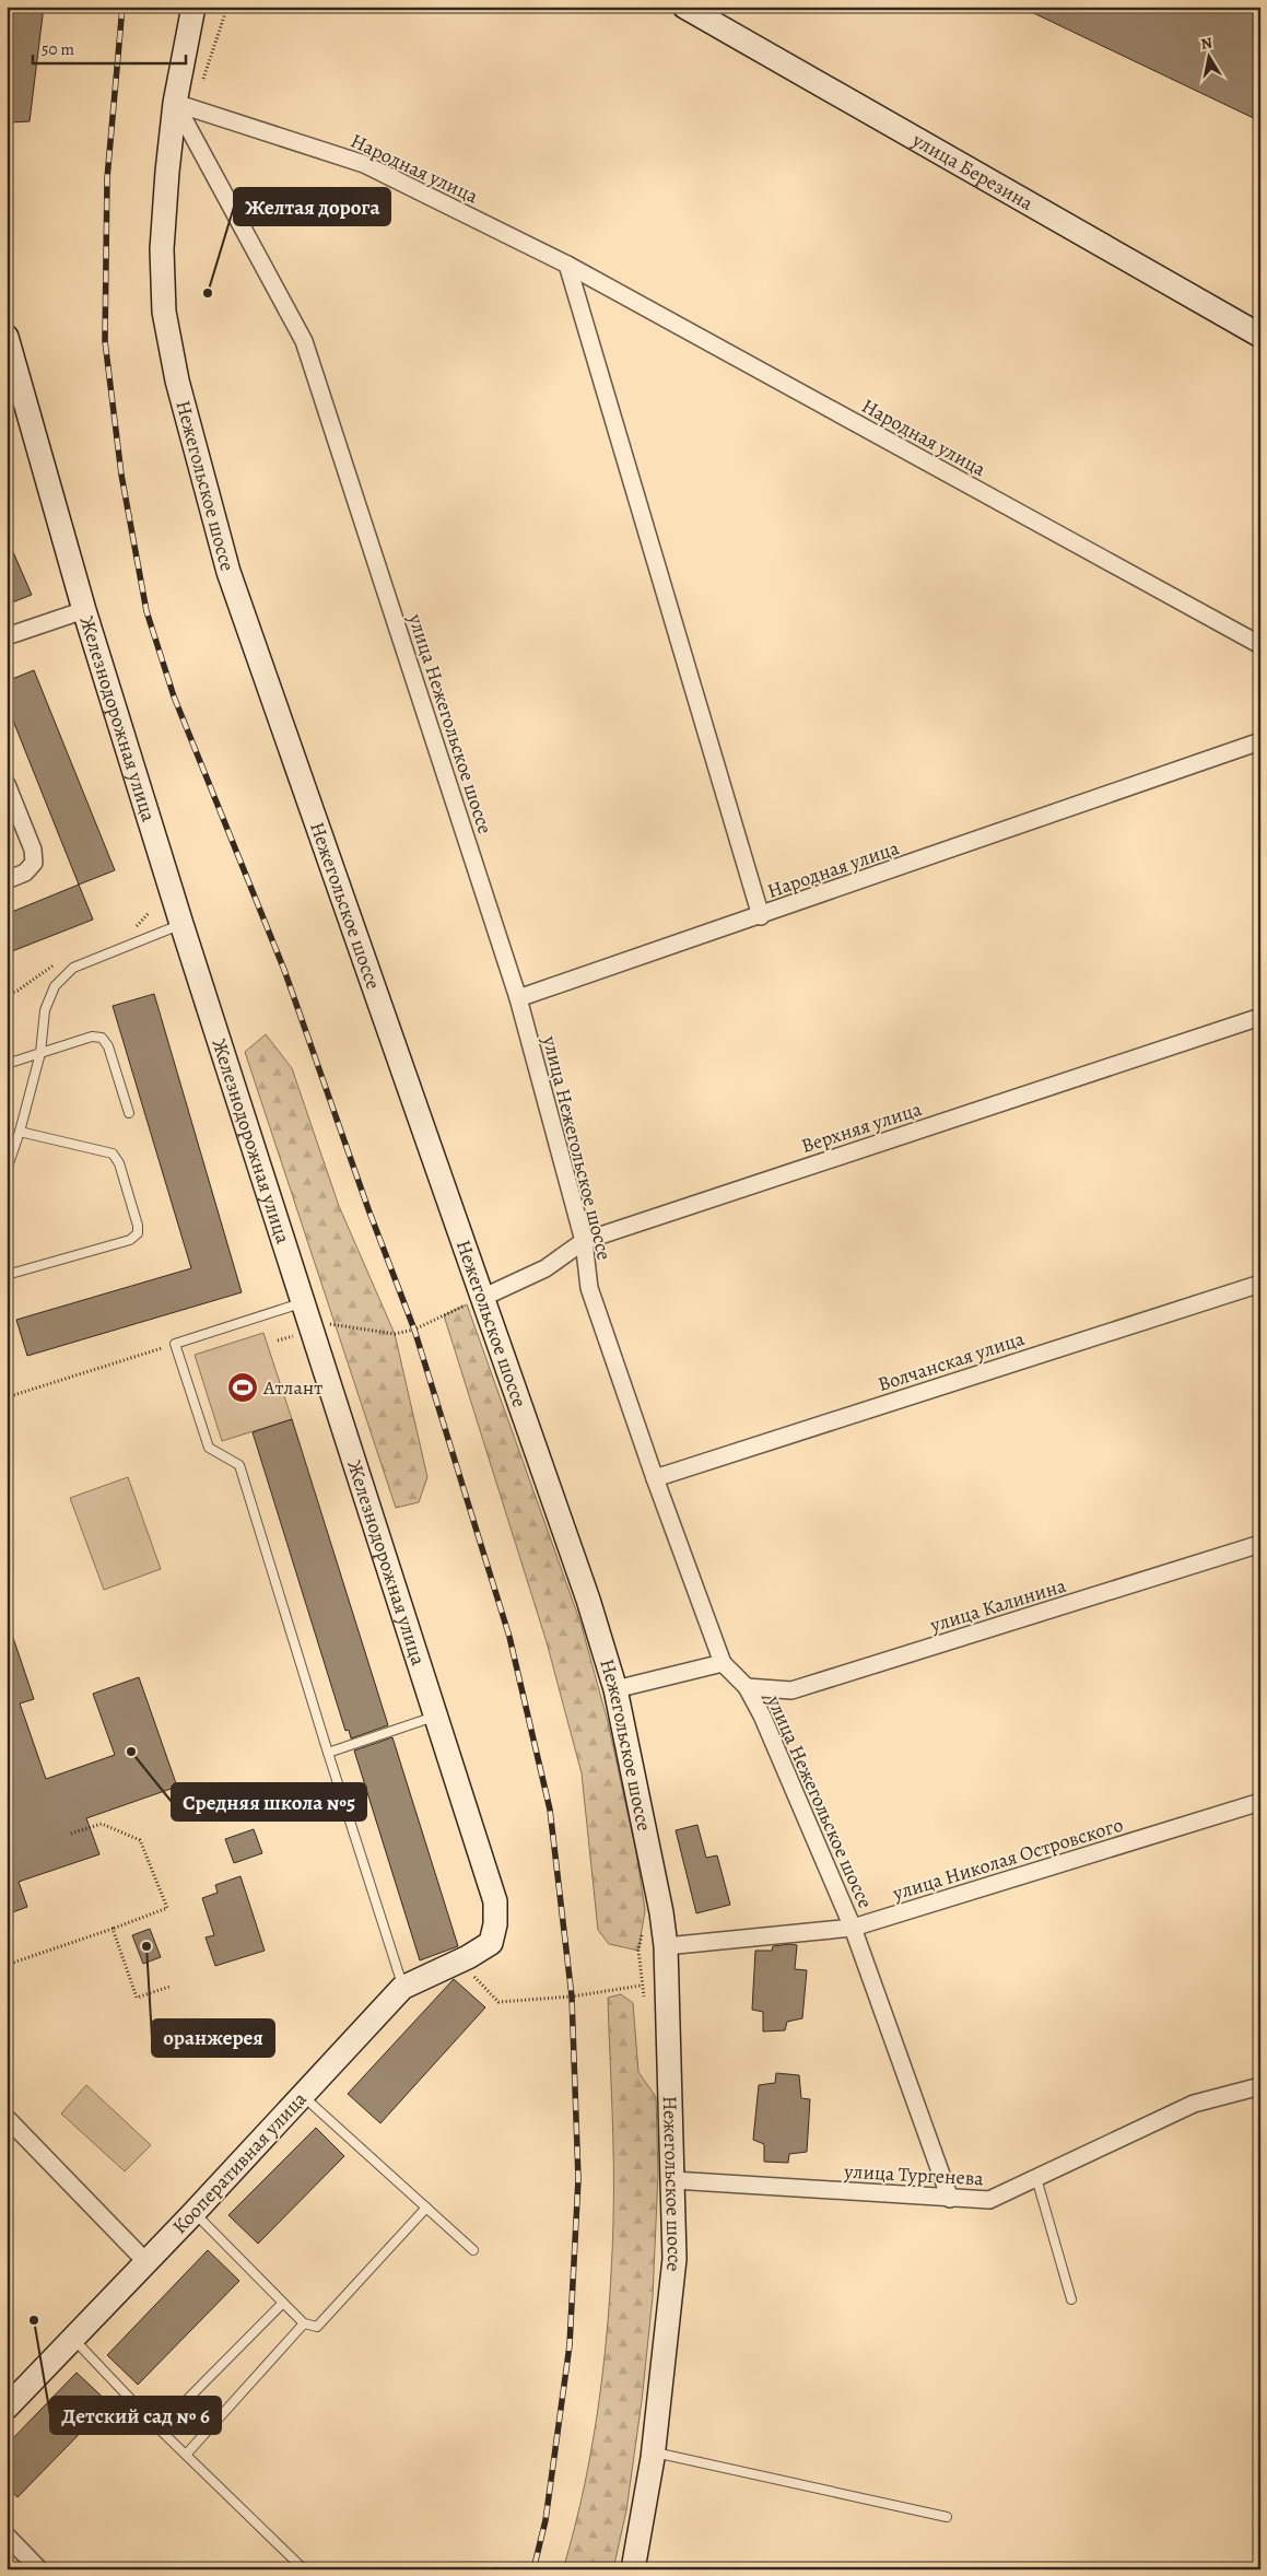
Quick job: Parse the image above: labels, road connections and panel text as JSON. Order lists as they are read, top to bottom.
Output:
{
  "streets": {
    "street": [
      "Народная улица",
      "улица Березина",
      "Нежегольское шоссе",
      "Железнодорожная улица",
      "улица Нежегольское шоссе",
      "Верхняя улица",
      "Волчанская улица",
      "улица Калинина",
      "улица Николая Островского",
      "Кооперативная улица",
      "улица Тургенева"
    ]
  },
  "crossings": [
    ["Народная улица", "Нежегольское шоссе"],
    ["Народная улица", "улица Нежегольское шоссе"],
    ["Нежегольское шоссе", "улица Нежегольское шоссе"],
    ["Нежегольское шоссе", "Верхняя улица"],
    ["Нежегольское шоссе", "улица Николая Островского"],
    ["Нежегольское шоссе", "улица Тургенева"],
    ["Железнодорожная улица", "Кооперативная улица"],
    ["улица Нежегольское шоссе", "Верхняя улица"],
    ["улица Нежегольское шоссе", "Волчанская улица"],
    ["улица Нежегольское шоссе", "улица Калинина"],
    ["улица Нежегольское шоссе", "улица Николая Островского"],
    ["улица Нежегольское шоссе", "улица Тургенева"]
  ],
  "places": {
    "other": [
      "Желтая дорога",
      "Средняя школа №5",
      "оранжерея",
      "Детский сад № 6"
    ],
    "sports": ["Атлант"]
  },
  "scale_bar": "50 m",
  "north": "top"
}
